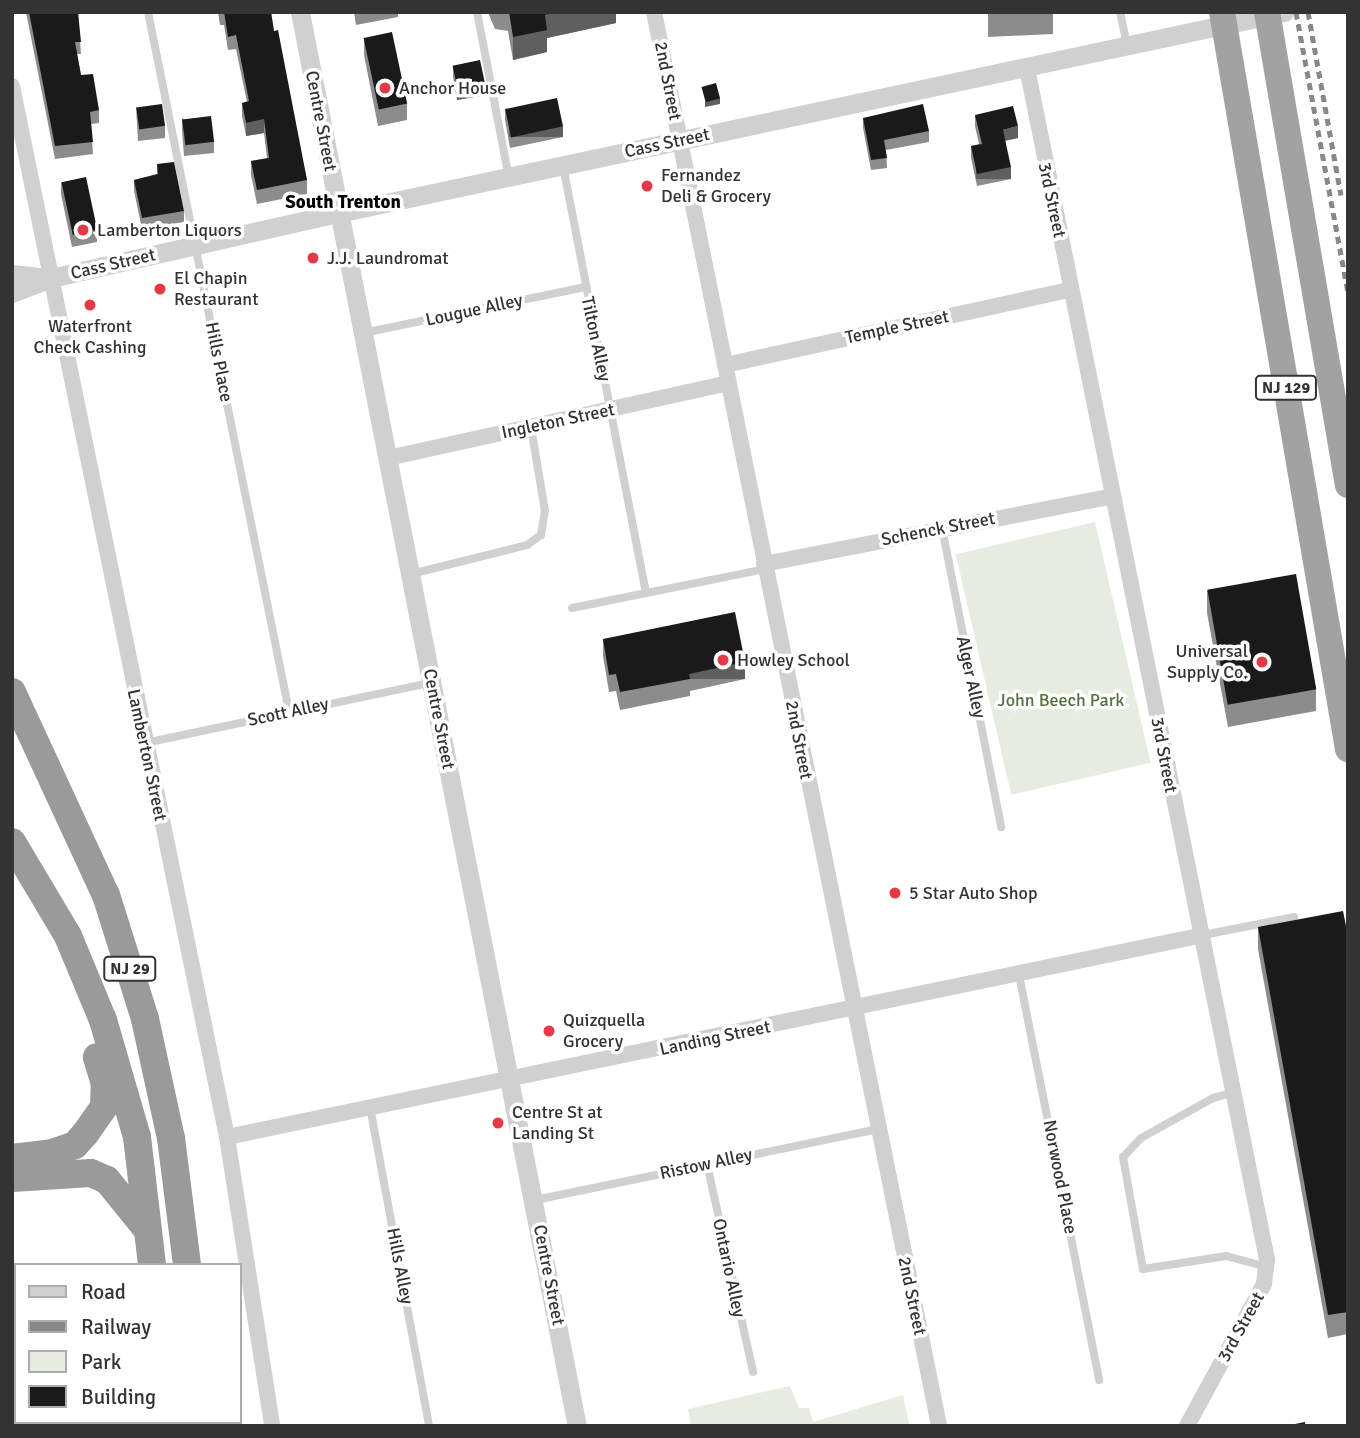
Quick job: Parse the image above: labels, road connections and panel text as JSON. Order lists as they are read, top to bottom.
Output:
{
  "streets": {
    "highway": ["NJ 129", "NJ 29"],
    "street": [
      "2nd Street",
      "Centre Street",
      "Cass Street",
      "3rd Street",
      "Temple Street",
      "Ingleton Street",
      "Schenck Street",
      "Lamberton Street",
      "Landing Street"
    ],
    "lane": [
      "Lougue Alley",
      "Tilton Alley",
      "Hills Place",
      "Alger Alley",
      "Scott Alley",
      "Ristow Alley",
      "Norwood Place",
      "Hills Alley",
      "Ontario Alley"
    ]
  },
  "crossings": [
    ["2nd Street", "Cass Street"],
    ["2nd Street", "Temple Street"],
    ["2nd Street", "Ingleton Street"],
    ["2nd Street", "Schenck Street"],
    ["2nd Street", "Landing Street"],
    ["2nd Street", "Ristow Alley"],
    ["Centre Street", "Cass Street"],
    ["Centre Street", "Lougue Alley"],
    ["Centre Street", "Ingleton Street"],
    ["Centre Street", "Scott Alley"],
    ["Centre Street", "Landing Street"],
    ["Centre Street", "Ristow Alley"],
    ["Cass Street", "3rd Street"],
    ["Cass Street", "Tilton Alley"],
    ["Cass Street", "Hills Place"],
    ["Cass Street", "NJ 129"],
    ["Cass Street", "Lamberton Street"],
    ["3rd Street", "Temple Street"],
    ["3rd Street", "Schenck Street"],
    ["3rd Street", "Landing Street"],
    ["Lougue Alley", "Tilton Alley"],
    ["Tilton Alley", "Ingleton Street"],
    ["Tilton Alley", "Schenck Street"],
    ["Hills Place", "Scott Alley"],
    ["Schenck Street", "Alger Alley"],
    ["Scott Alley", "Lamberton Street"],
    ["Lamberton Street", "Landing Street"],
    ["Landing Street", "Norwood Place"],
    ["Landing Street", "Hills Alley"],
    ["Ristow Alley", "Ontario Alley"]
  ],
  "districts": ["South Trenton"],
  "parks": ["John Beech Park"],
  "places": [
    "Anchor House",
    "Fernandez Deli & Grocery",
    "Lamberton Liquors",
    "J.J. Laundromat",
    "El Chapin Restaurant",
    "Waterfront Check Cashing",
    "Howley School",
    "Universal Supply Co.",
    "5 Star Auto Shop",
    "Quizquella Grocery",
    "Centre St at Landing St"
  ],
  "legend": [
    "Road",
    "Railway",
    "Park",
    "Building"
  ]
}
